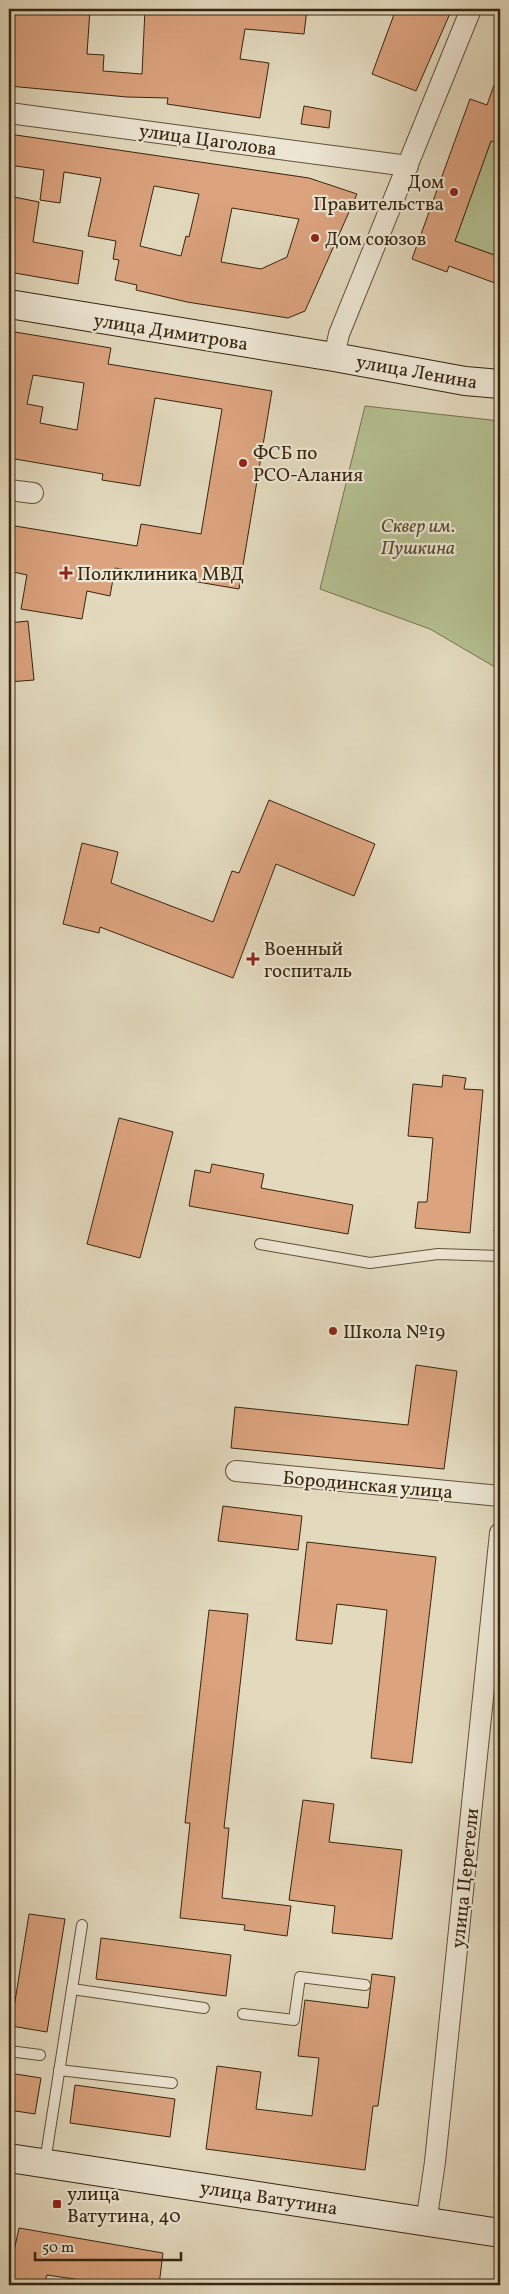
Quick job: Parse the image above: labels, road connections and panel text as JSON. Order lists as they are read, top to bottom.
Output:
{
  "streets": {
    "main road": ["улица Димитрова", "улица Ленина", "улица Ватутина"],
    "street": ["улица Цаголова", "Бородинская улица", "улица Церетели"]
  },
  "crossings": [
    ["улица Димитрова", "улица Ленина"],
    ["улица Церетели", "улица Ватутина"]
  ],
  "parks": ["Сквер им. Пушкина"],
  "places": {
    "other": [
      "Дом Правительства",
      "Дом союзов",
      "ФСБ по РСО-Алания",
      "Школа №19"
    ],
    "health": ["Поликлиника МВД", "Военный госпиталь"],
    "transit": ["улица Ватутина, 40"]
  },
  "scale_bar": "50 m"
}
